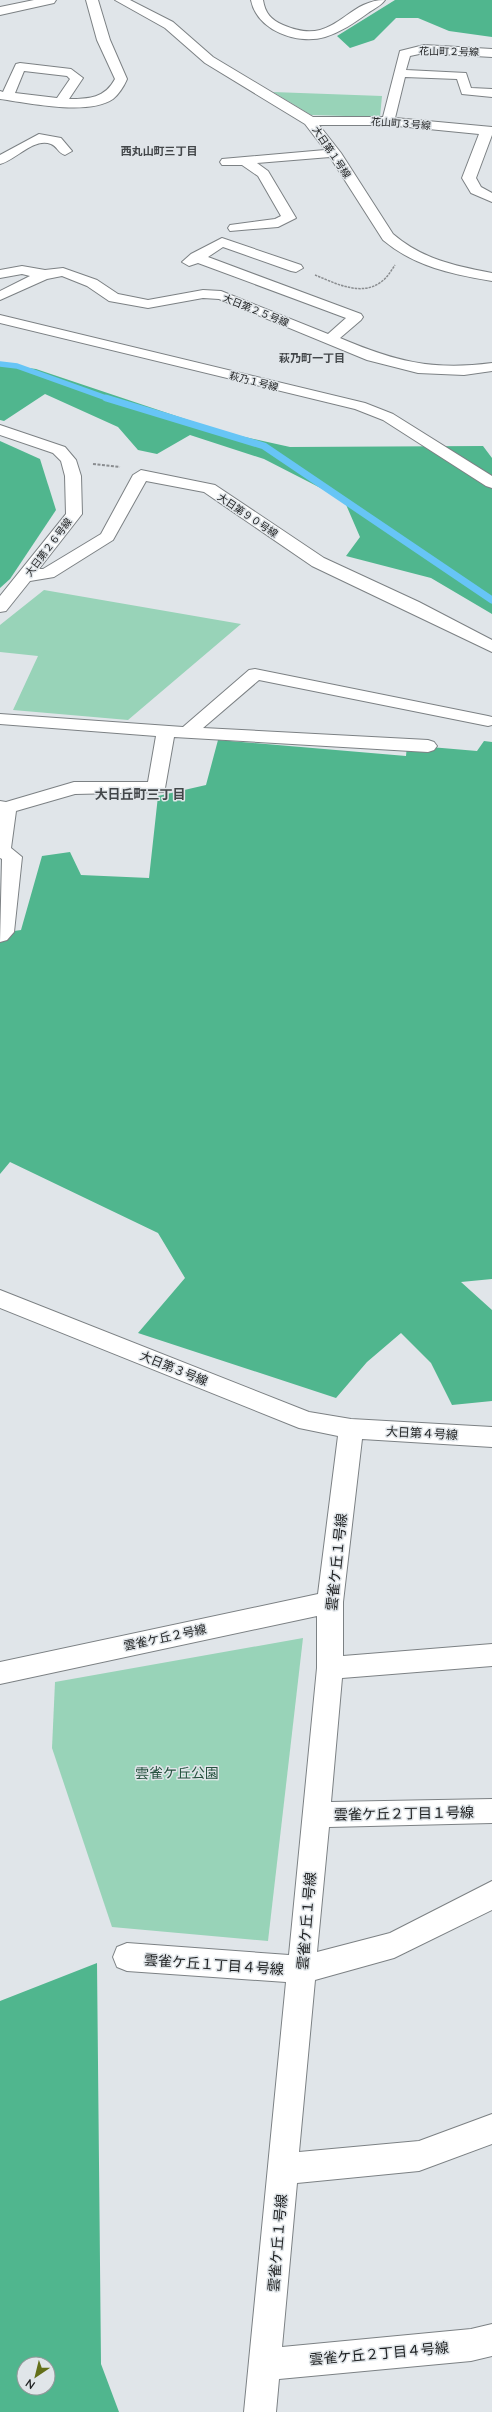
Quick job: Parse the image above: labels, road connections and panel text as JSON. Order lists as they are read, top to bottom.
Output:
{
  "streets": {
    "street": [
      "花山町２号線",
      "花山町３号線",
      "大日第１号線",
      "大日第２５号線",
      "萩乃１号線",
      "大日第９０号線",
      "大日第２６号線",
      "大日第３号線",
      "大日第４号線",
      "雲雀ケ丘１号線",
      "雲雀ケ丘２号線",
      "雲雀ケ丘２丁目１号線",
      "雲雀ケ丘１丁目４号線",
      "雲雀ケ丘２丁目４号線"
    ]
  },
  "crossings": [
    ["花山町２号線", "花山町３号線"],
    ["花山町３号線", "大日第１号線"],
    ["大日第９０号線", "大日第２６号線"],
    ["大日第３号線", "大日第４号線"],
    ["大日第３号線", "雲雀ケ丘１号線"],
    ["大日第４号線", "雲雀ケ丘１号線"],
    ["雲雀ケ丘１号線", "雲雀ケ丘２号線"],
    ["雲雀ケ丘１号線", "雲雀ケ丘２丁目１号線"],
    ["雲雀ケ丘１号線", "雲雀ケ丘１丁目４号線"],
    ["雲雀ケ丘１号線", "雲雀ケ丘２丁目４号線"]
  ],
  "districts": ["西丸山町三丁目", "萩乃町一丁目", "大日丘町三丁目"],
  "parks": ["雲雀ケ丘公園"],
  "north": "bottom left"
}
